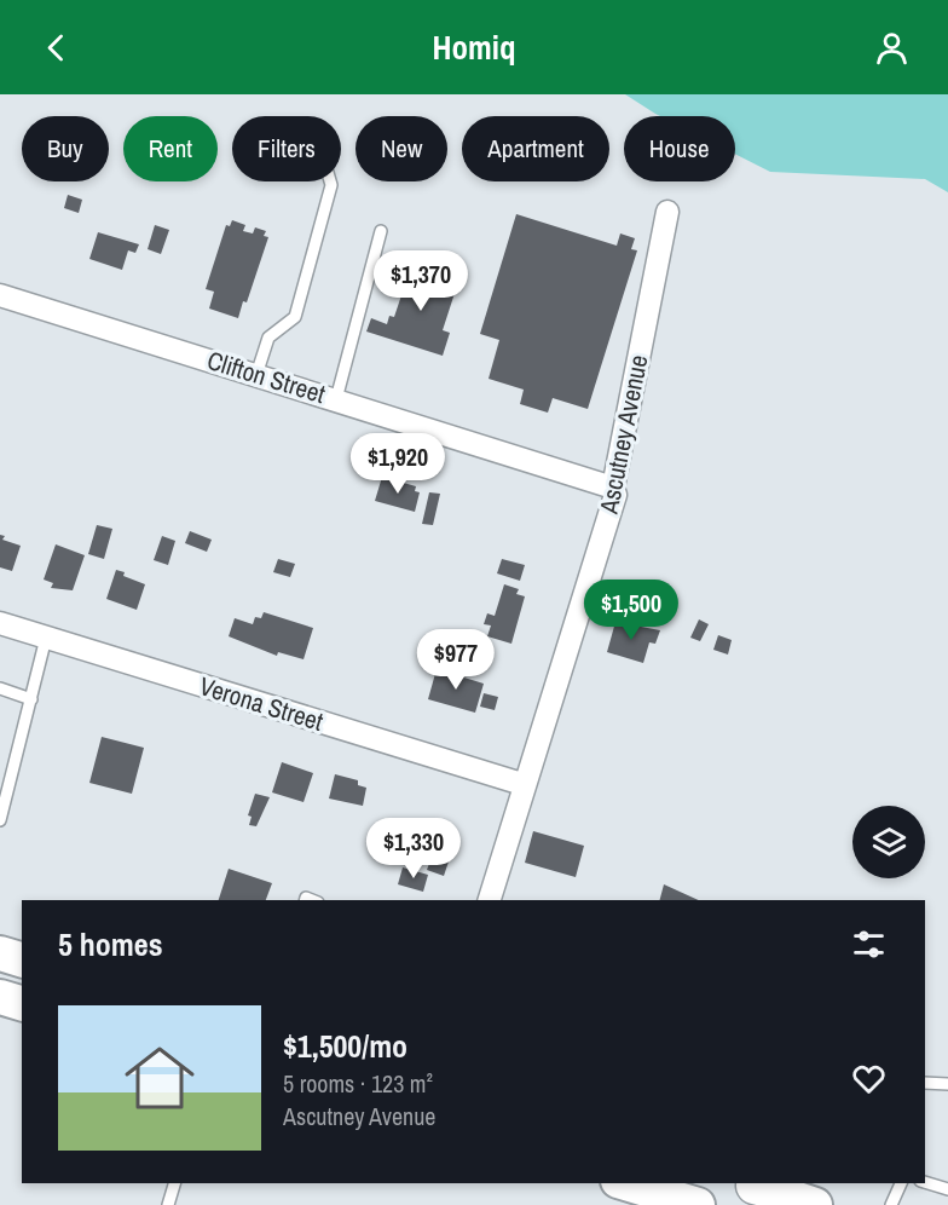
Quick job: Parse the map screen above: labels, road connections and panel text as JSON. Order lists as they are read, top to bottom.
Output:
{
  "streets": {
    "street": ["Clifton Street", "Ascutney Avenue", "Verona Street"]
  },
  "crossings": [
    ["Clifton Street", "Ascutney Avenue"],
    ["Ascutney Avenue", "Verona Street"]
  ],
  "page": {
    "header": "Homiq",
    "chip": [
      "Buy",
      "Rent",
      "Filters",
      "New",
      "Apartment",
      "House"
    ],
    "price": [
      "$1,370",
      "$1,920",
      "$1,500",
      "$977",
      "$1,330"
    ],
    "heading": "5 homes",
    "list": [
      {
        "name": "$1,500/mo",
        "note": "5 rooms · 123 m² · Ascutney Avenue"
      }
    ]
  }
}
